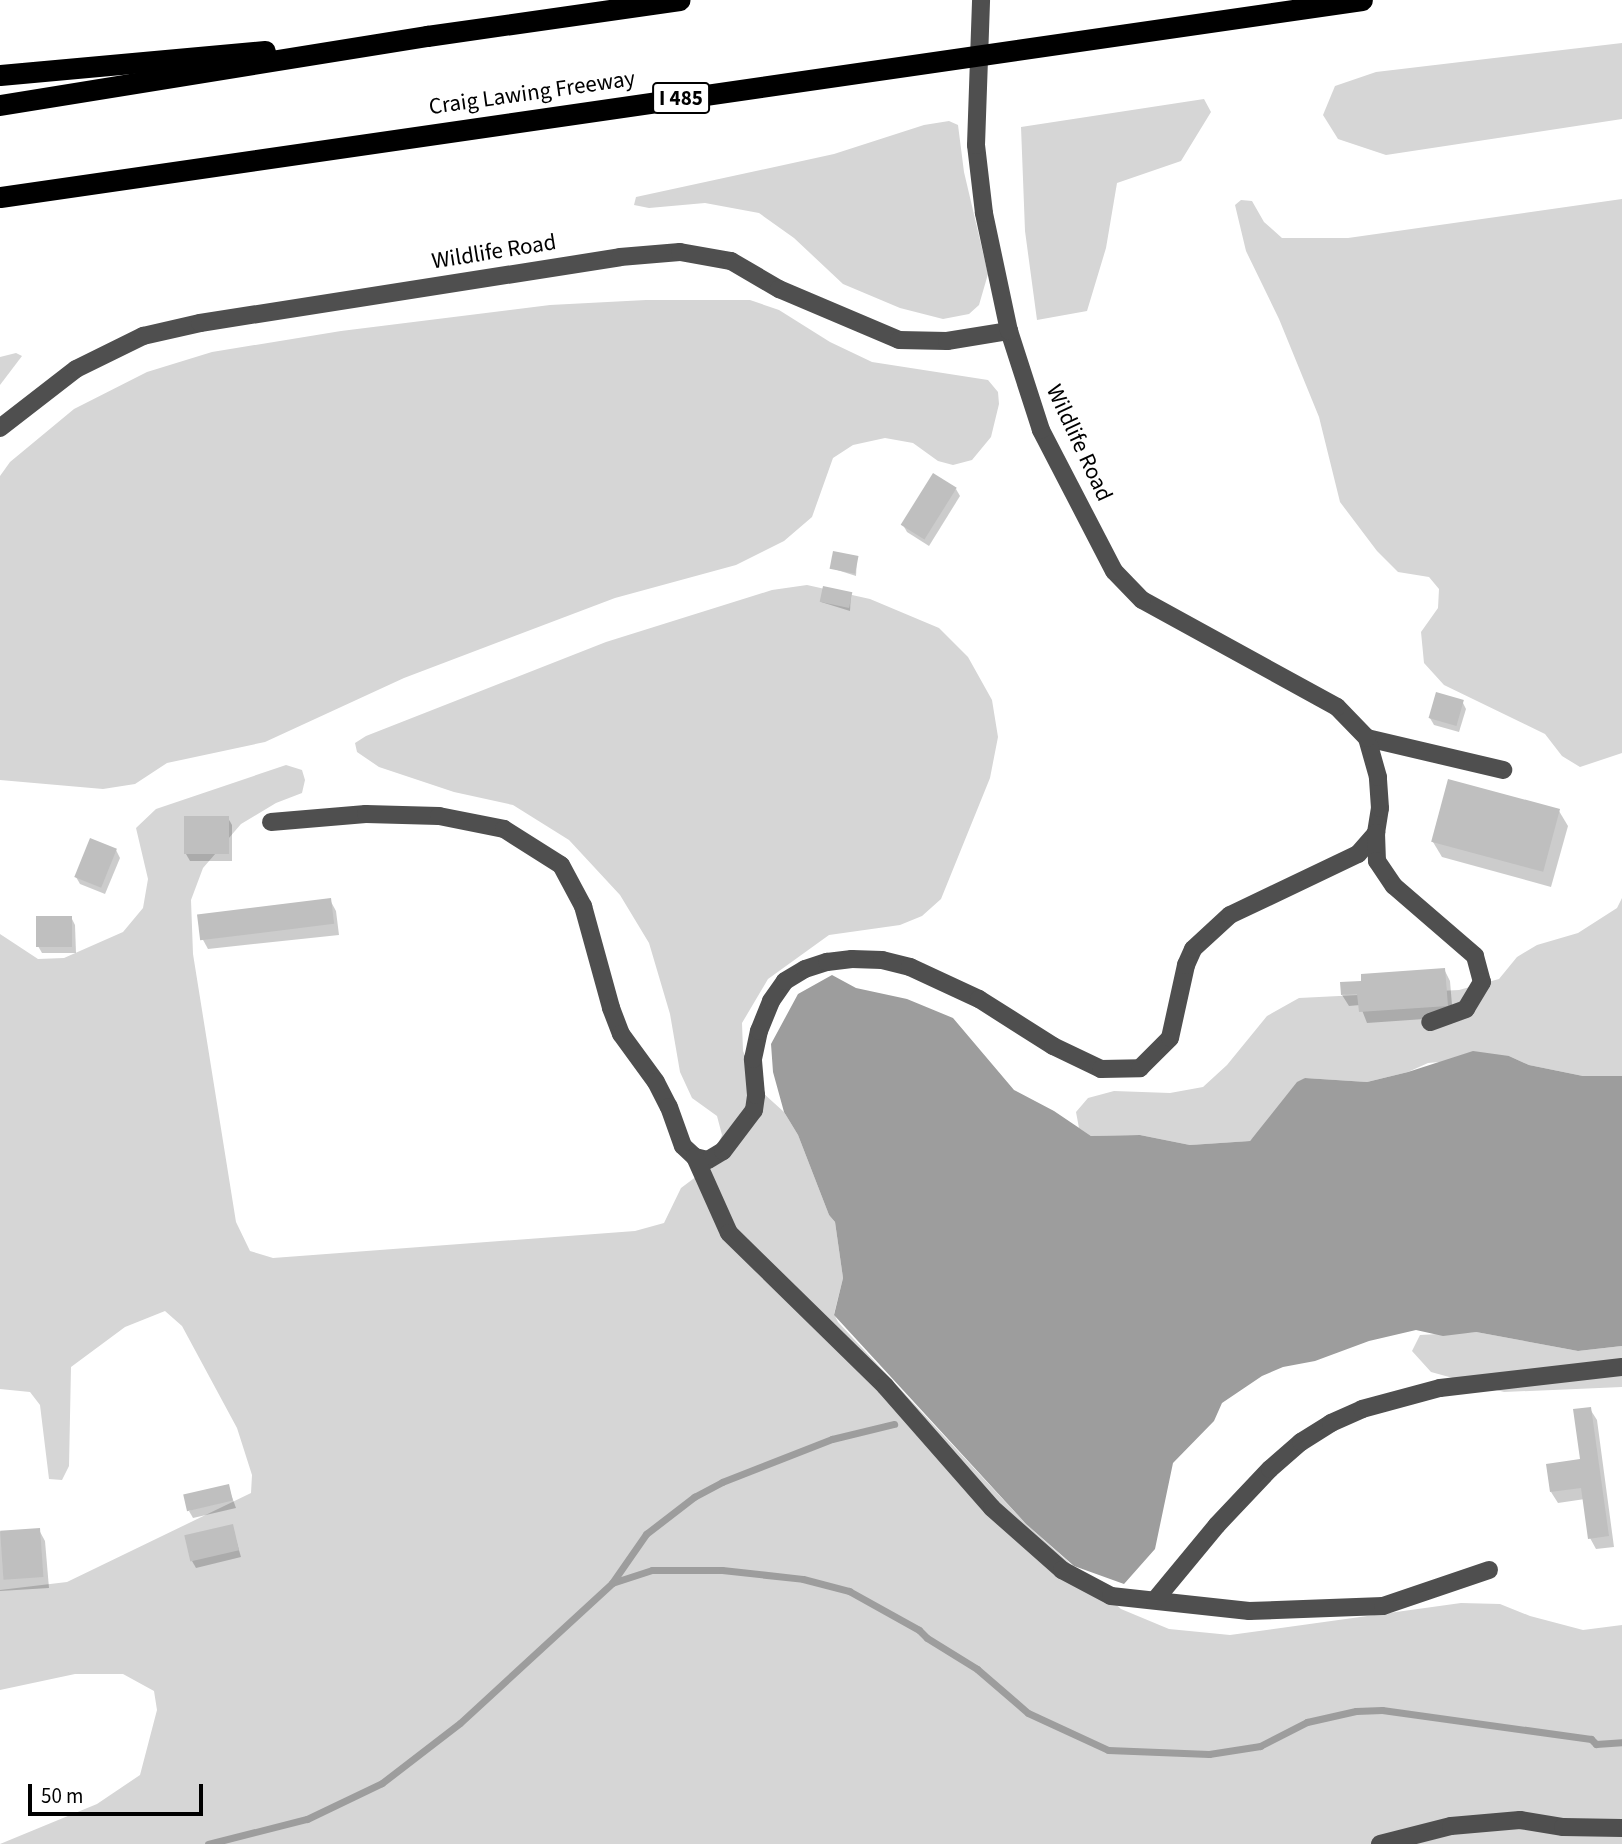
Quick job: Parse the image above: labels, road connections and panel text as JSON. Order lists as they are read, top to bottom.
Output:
{
  "streets": {
    "highway": ["Craig Lawing Freeway", "I 485"],
    "street": ["Wildlife Road"]
  },
  "scale_bar": "50 m"
}
